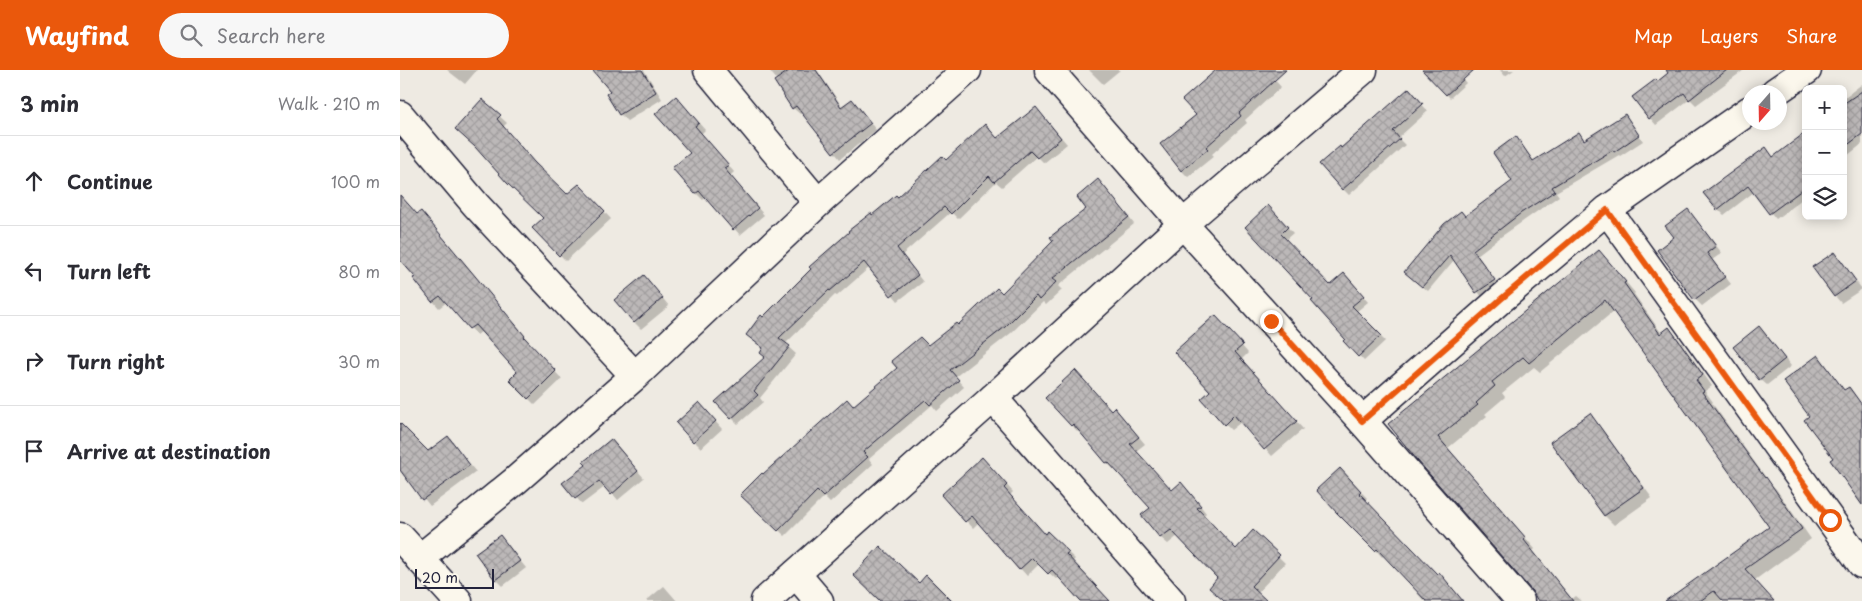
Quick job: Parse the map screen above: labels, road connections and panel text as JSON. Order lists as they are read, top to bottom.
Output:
{
  "scale_bar": "20 m",
  "north": "bottom",
  "page": {
    "header": "Wayfind",
    "search": "Search here",
    "nav": ["Map", "Layers", "Share"],
    "heading": ["3 min", "Walk · 210 m"],
    "map_buttons": ["+", "−"],
    "list": [
      ["Continue", "100 m"],
      ["Turn left", "80 m"],
      ["Turn right", "30 m"],
      "Arrive at destination"
    ],
    "scale": "20 m"
  }
}
